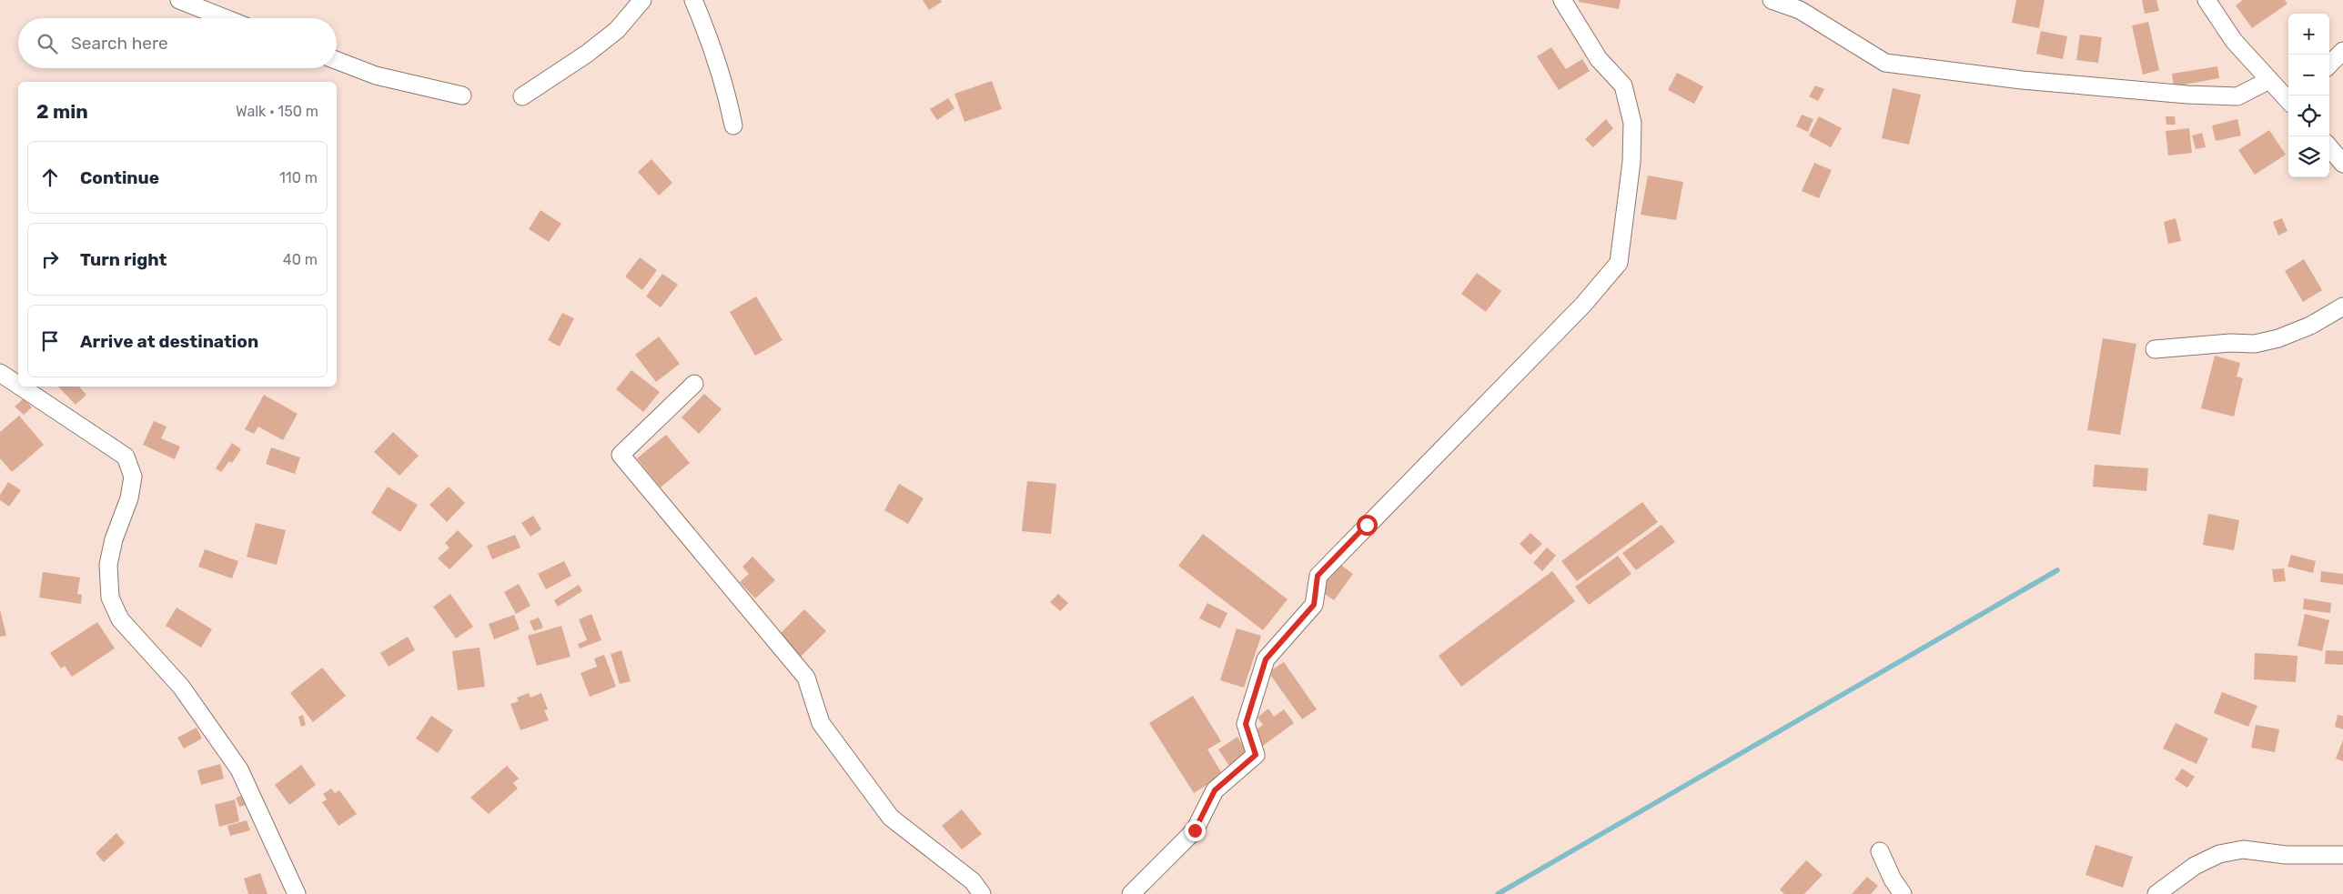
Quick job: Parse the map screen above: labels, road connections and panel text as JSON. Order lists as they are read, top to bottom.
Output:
{
  "page": {
    "map_buttons": ["+", "−"],
    "search": "Search here",
    "heading": ["2 min", "Walk · 150 m"],
    "list": [
      ["Continue", "110 m"],
      ["Turn right", "40 m"],
      "Arrive at destination"
    ]
  }
}
